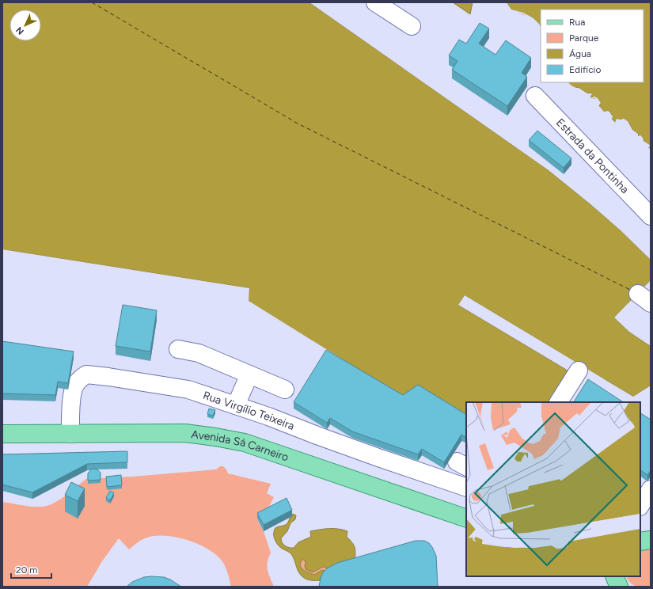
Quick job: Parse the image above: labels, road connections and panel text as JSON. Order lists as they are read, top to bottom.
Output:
{
  "streets": {
    "main road": ["Avenida Sá Carneiro"],
    "lane": ["Estrada da Pontinha", "Rua Virgílio Teixeira"]
  },
  "crossings": [
    ["Rua Virgílio Teixeira", "Avenida Sá Carneiro"]
  ],
  "legend": [
    "Rua",
    "Parque",
    "Água",
    "Edifício"
  ],
  "scale_bar": "20 m",
  "north": "bottom left"
}
